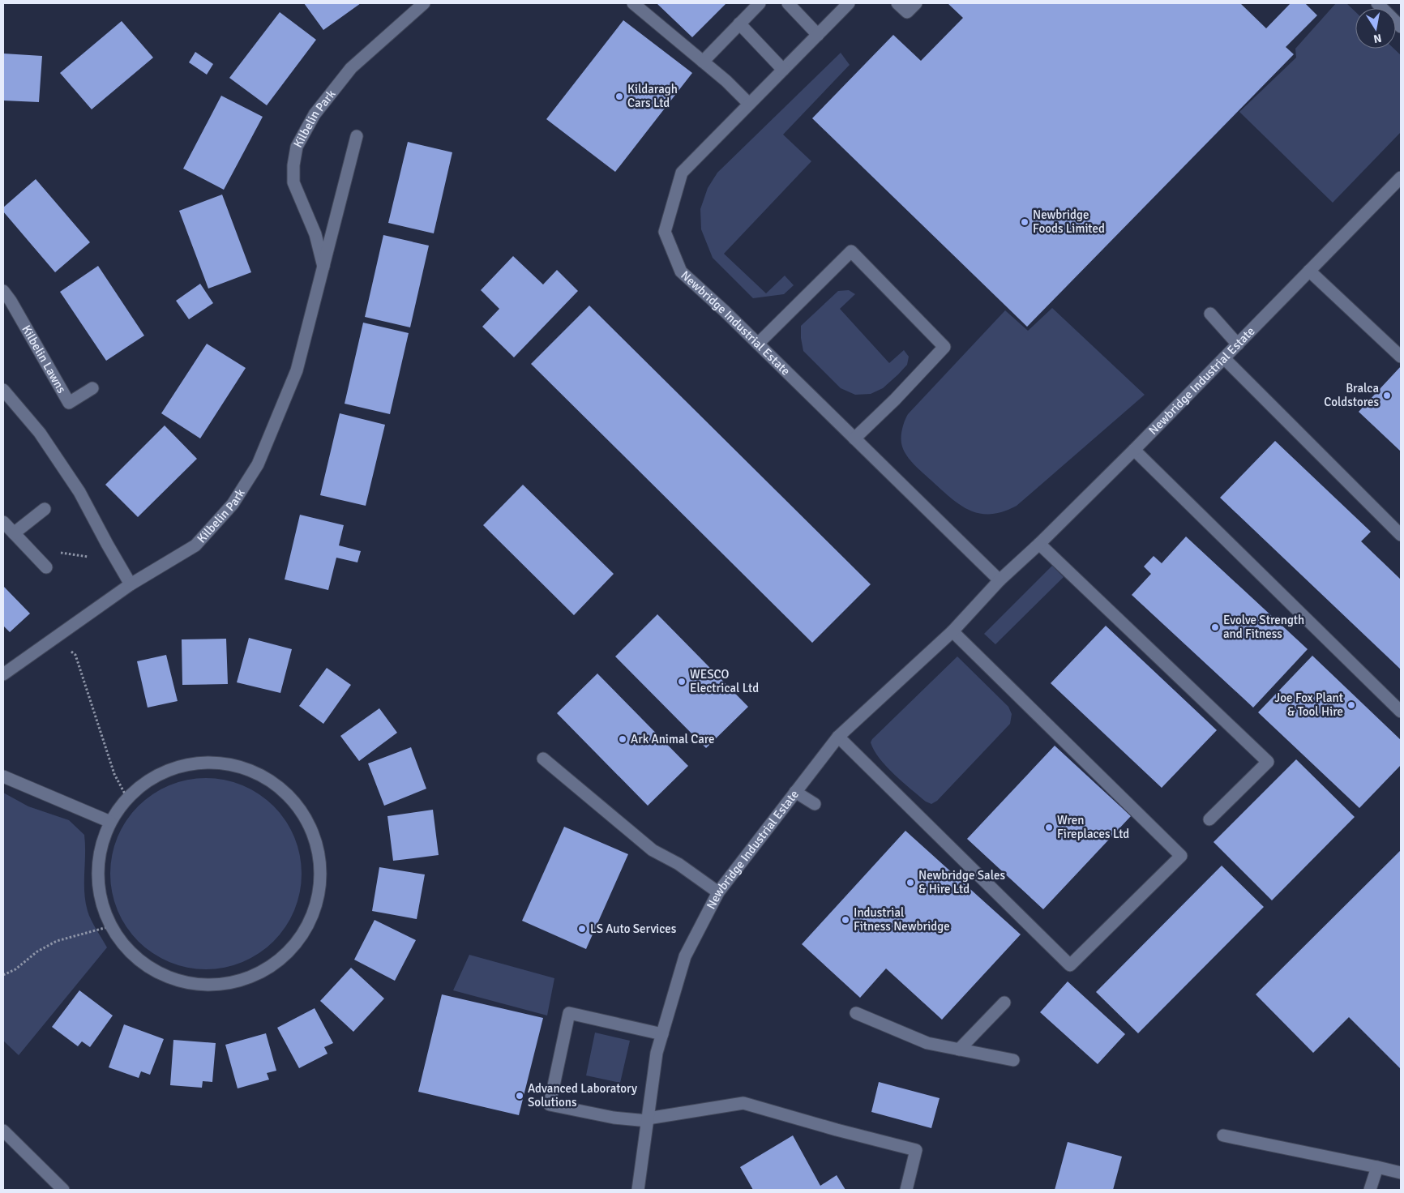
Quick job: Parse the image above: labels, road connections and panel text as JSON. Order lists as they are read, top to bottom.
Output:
{
  "streets": {
    "street": ["Kilbelin Park", "Newbridge Industrial Estate", "Kilbelin Lawns"]
  },
  "places": [
    "Kildaragh Cars Ltd",
    "Newbridge Foods Limited",
    "Bralca Coldstores",
    "Evolve Strength and Fitness",
    "WESCO Electrical Ltd",
    "Joe Fox Plant & Tool Hire",
    "Ark Animal Care",
    "Wren Fireplaces Ltd",
    "Newbridge Sales & Hire Ltd",
    "Industrial Fitness Newbridge",
    "LS Auto Services",
    "Advanced Laboratory Solutions"
  ],
  "north": "bottom"
}
